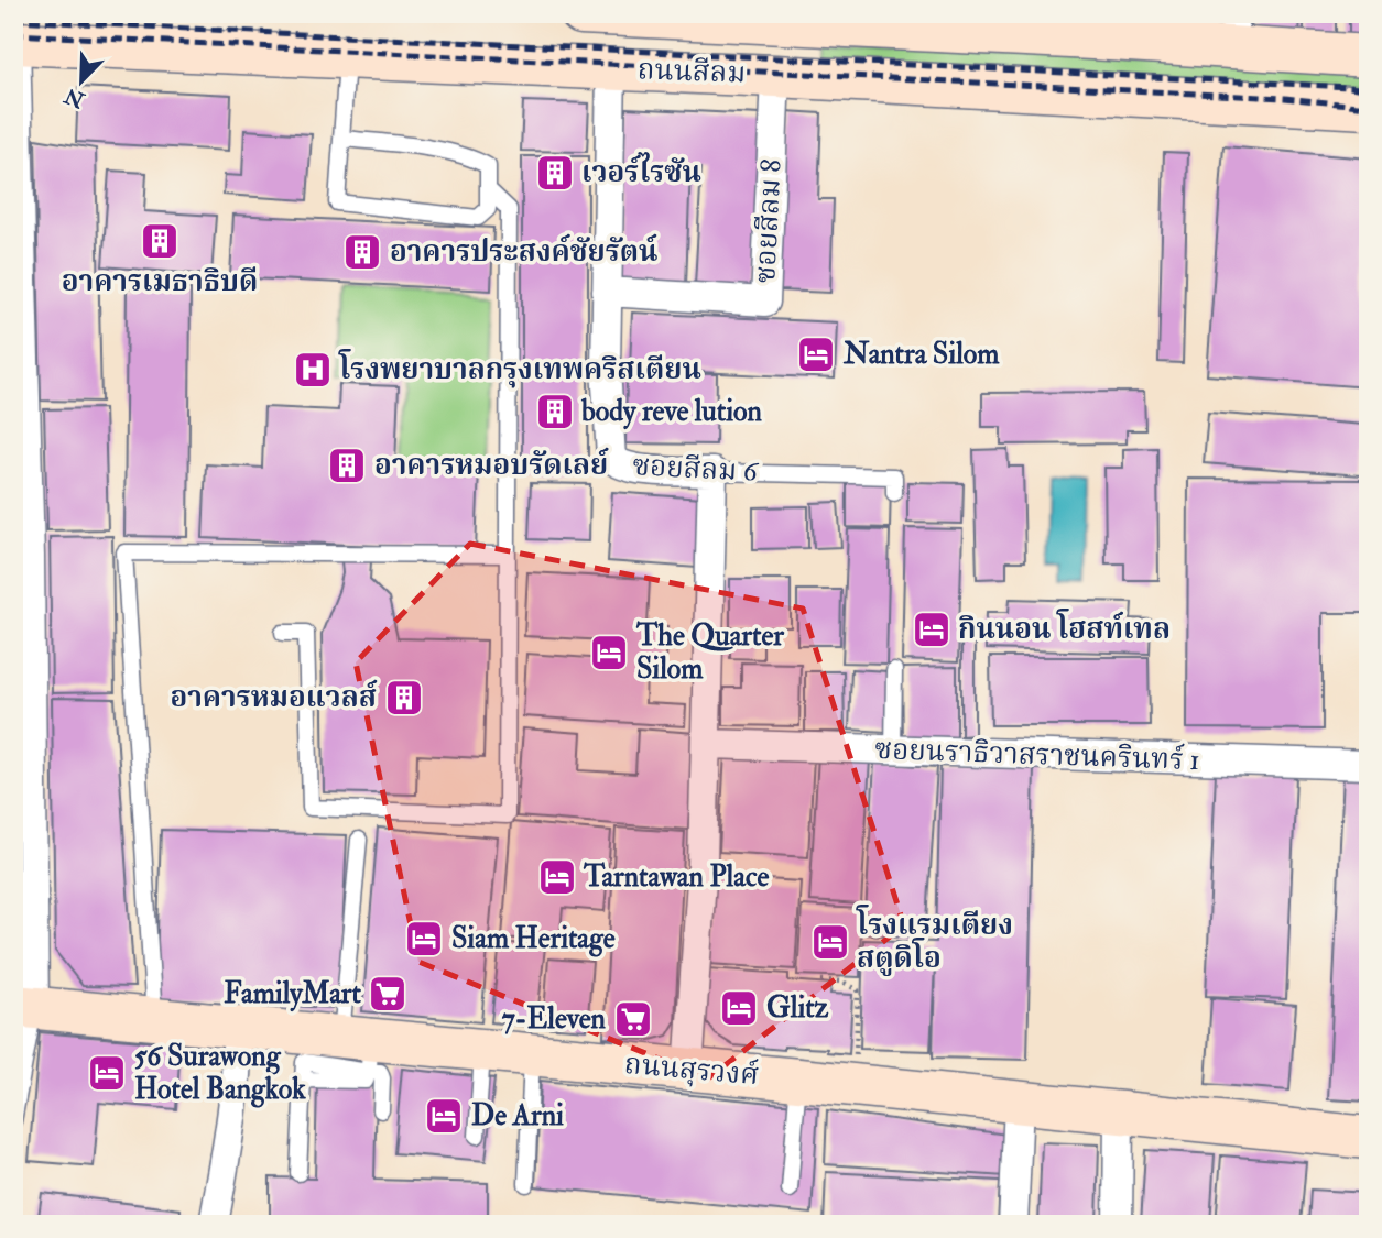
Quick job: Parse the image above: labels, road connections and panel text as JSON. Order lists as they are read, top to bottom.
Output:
{
  "streets": {
    "main road": ["ถนนสีลม", "ถนนสุรวงศ์"],
    "street": ["ซอยสีลม 8", "ซอยสีลม 6", "ซอยนราธิวาสราชนครินทร์ 1"]
  },
  "crossings": [
    ["ถนนสีลม", "ซอยสีลม 8"],
    ["ถนนสีลม", "ซอยสีลม 6"],
    ["ซอยสีลม 8", "ซอยสีลม 6"]
  ],
  "places": {
    "building": [
      "เวอร์ไรซัน",
      "อาคารเมธาธิบดี",
      "อาคารประสงค์ชัยรัตน์",
      "body reve lution",
      "อาคารหมอบรัดเลย์",
      "อาคารหมอแวลส์"
    ],
    "hotel": [
      "Nantra Silom",
      "กินนอน โฮสท์เทล",
      "The Quarter Silom",
      "Tarntawan Place",
      "Siam Heritage",
      "โรงแรมเตียง สตูดิโอ",
      "Glitz",
      "56 Surawong Hotel Bangkok",
      "De Arni"
    ],
    "hospital": ["โรงพยาบาลกรุงเทพคริสเตียน"],
    "supermarket": ["FamilyMart", "7-Eleven"]
  },
  "north": "bottom left"
}
